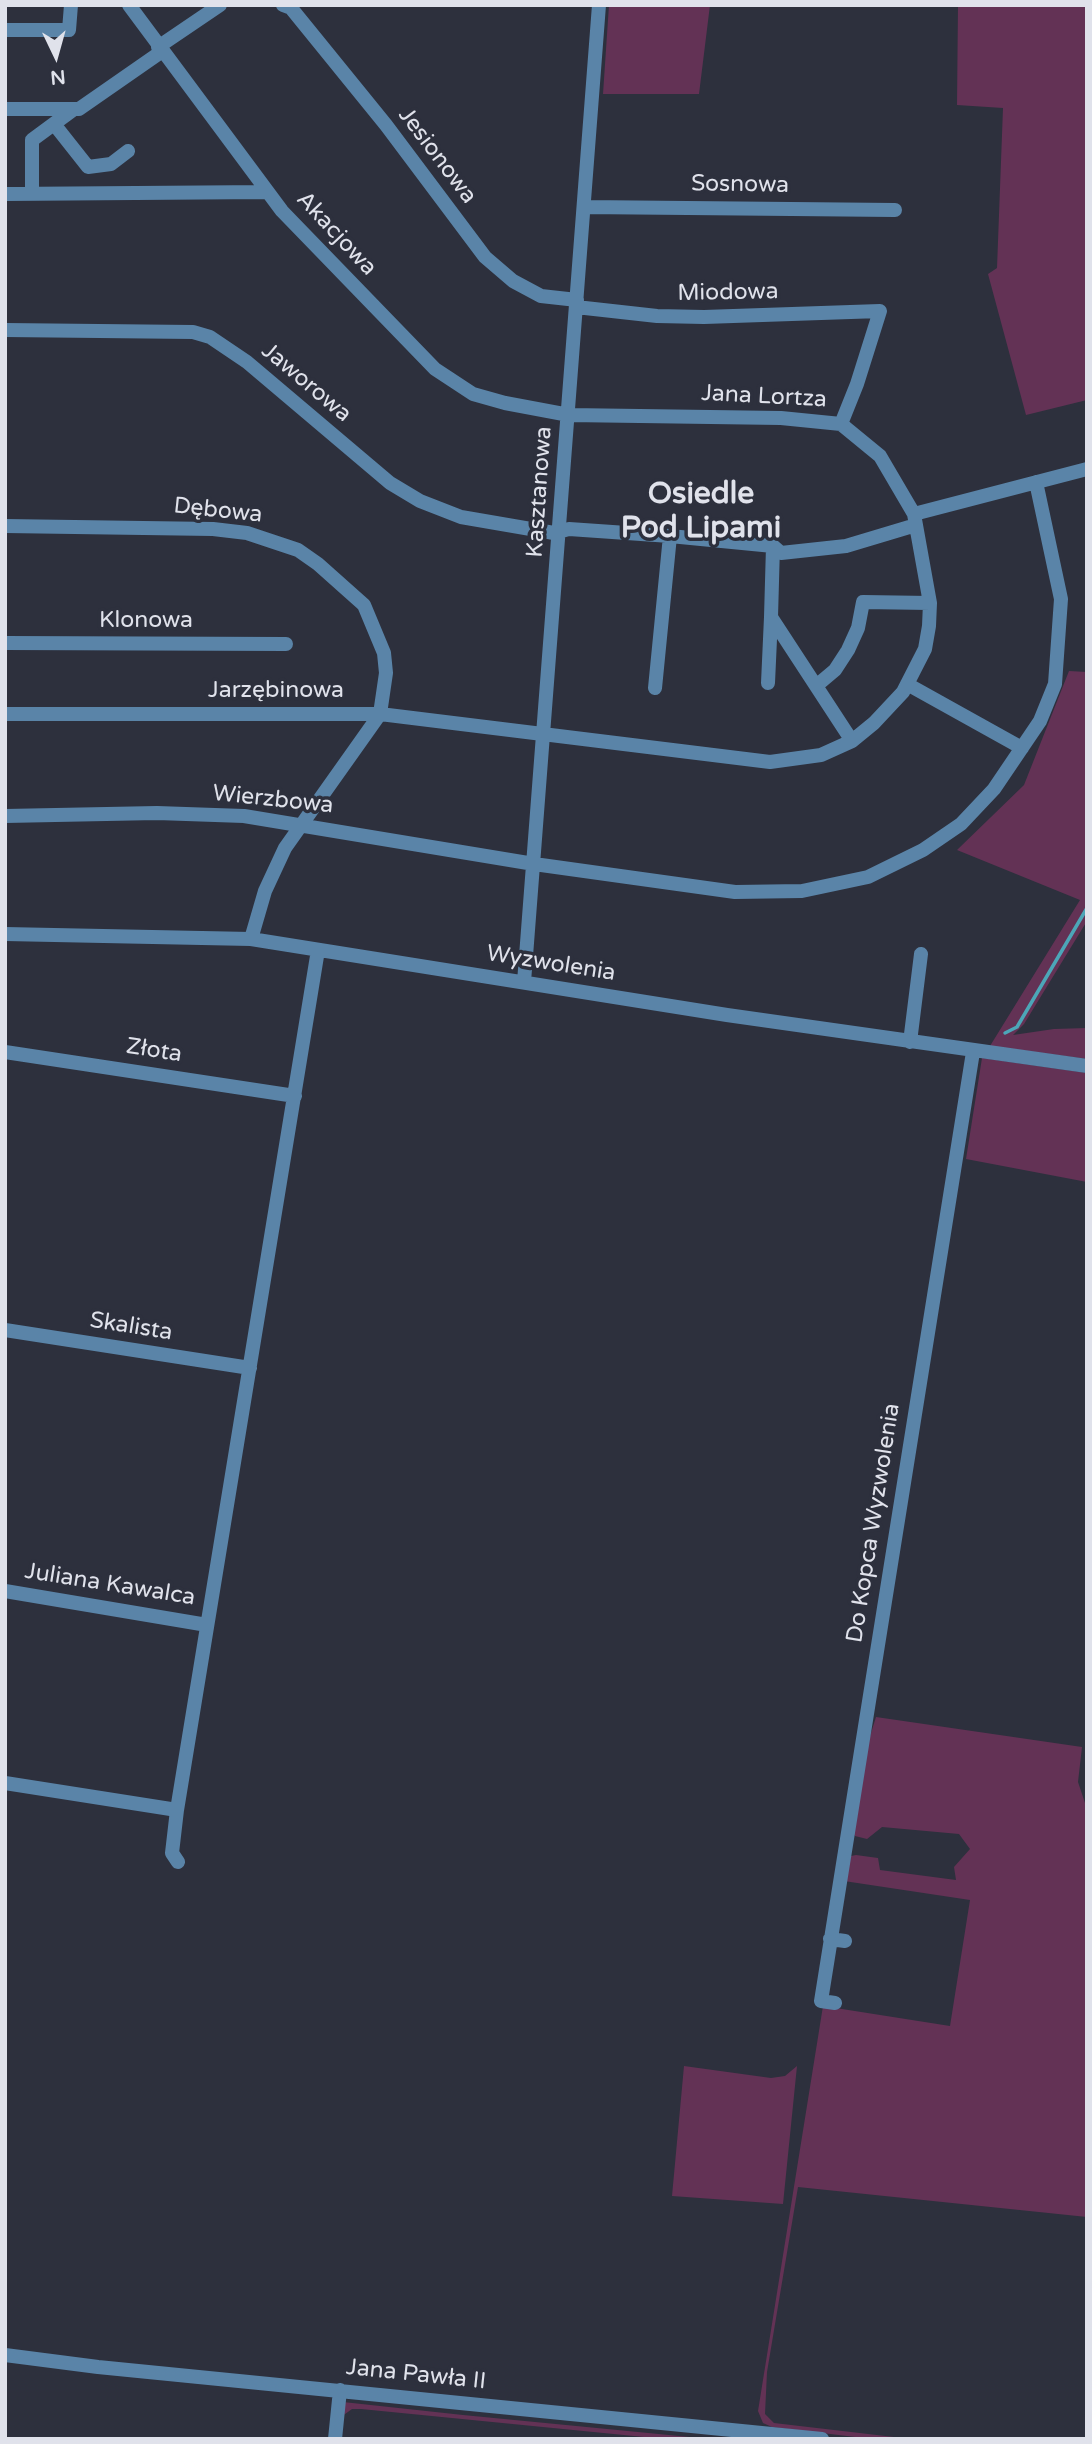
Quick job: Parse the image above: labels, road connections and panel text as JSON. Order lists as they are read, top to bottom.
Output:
{
  "streets": {
    "street": [
      "Jesionowa",
      "Sosnowa",
      "Akacjowa",
      "Miodowa",
      "Jaworowa",
      "Jana Lortza",
      "Kasztanowa",
      "Dębowa",
      "Klonowa",
      "Jarzębinowa",
      "Wierzbowa",
      "Wyzwolenia",
      "Złota",
      "Skalista",
      "Do Kopca Wyzwolenia",
      "Juliana Kawalca",
      "Jana Pawła II"
    ]
  },
  "crossings": [
    ["Jesionowa", "Miodowa"],
    ["Jesionowa", "Kasztanowa"],
    ["Sosnowa", "Kasztanowa"],
    ["Akacjowa", "Jana Lortza"],
    ["Akacjowa", "Kasztanowa"],
    ["Miodowa", "Jana Lortza"],
    ["Miodowa", "Kasztanowa"],
    ["Jaworowa", "Jana Lortza"],
    ["Jaworowa", "Kasztanowa"],
    ["Jaworowa", "Wierzbowa"],
    ["Jana Lortza", "Kasztanowa"],
    ["Jana Lortza", "Jarzębinowa"],
    ["Kasztanowa", "Jarzębinowa"],
    ["Kasztanowa", "Wierzbowa"],
    ["Kasztanowa", "Wyzwolenia"],
    ["Dębowa", "Jarzębinowa"],
    ["Dębowa", "Wierzbowa"],
    ["Dębowa", "Wyzwolenia"],
    ["Wyzwolenia", "Do Kopca Wyzwolenia"]
  ],
  "districts": ["Osiedle Pod Lipami"],
  "north": "bottom"
}
